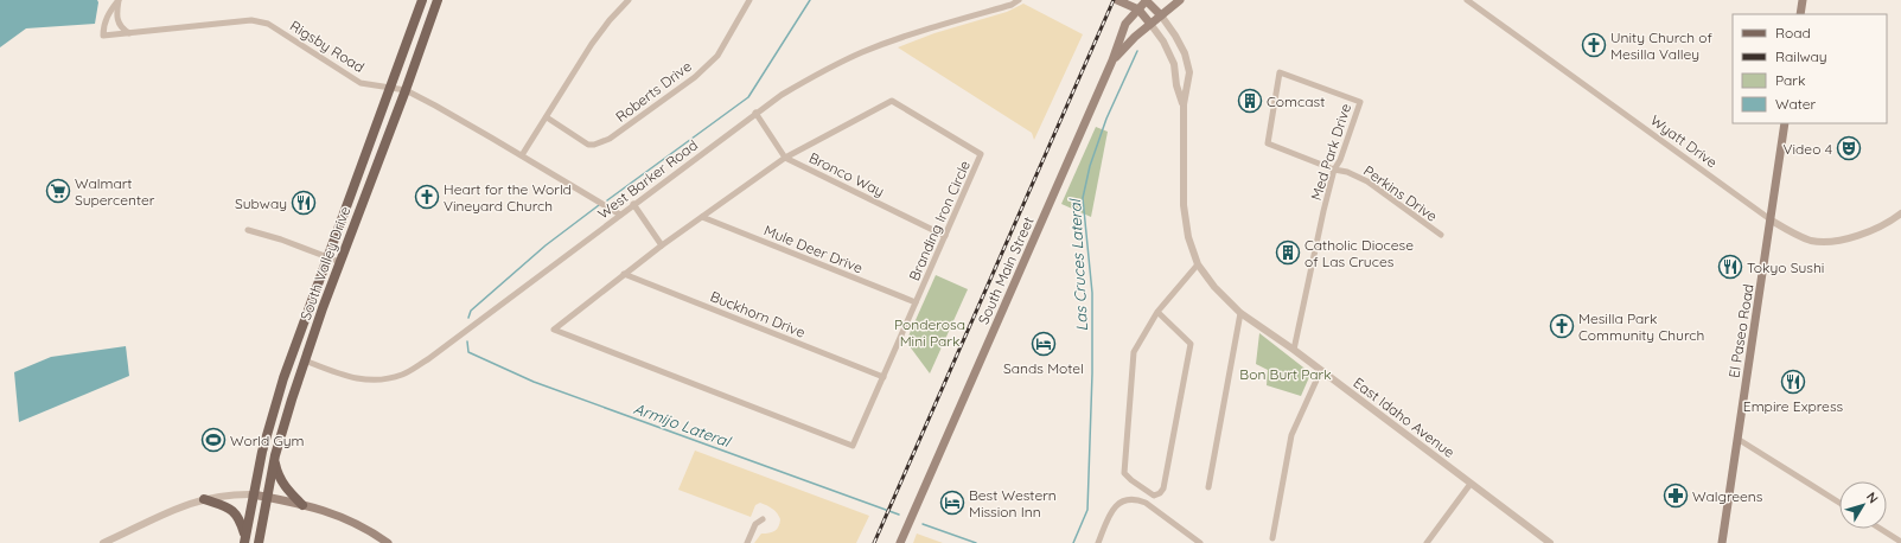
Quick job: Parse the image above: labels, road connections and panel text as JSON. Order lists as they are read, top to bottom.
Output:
{
  "streets": {
    "main road": ["South Valley Drive", "South Main Street", "El Paseo Road"],
    "street": [
      "Rigsby Road",
      "Roberts Drive",
      "Wyatt Drive",
      "Med Park Drive",
      "Bronco Way",
      "West Barker Road",
      "Perkins Drive",
      "Branding Iron Circle",
      "Mule Deer Drive",
      "Buckhorn Drive",
      "East Idaho Avenue"
    ]
  },
  "crossings": [
    ["Rigsby Road", "West Barker Road"],
    ["Rigsby Road", "South Valley Drive"],
    ["Wyatt Drive", "El Paseo Road"],
    ["Med Park Drive", "Perkins Drive"],
    ["Med Park Drive", "East Idaho Avenue"],
    ["Bronco Way", "Branding Iron Circle"],
    ["West Barker Road", "South Valley Drive"],
    ["Branding Iron Circle", "Mule Deer Drive"],
    ["Branding Iron Circle", "Buckhorn Drive"],
    ["South Main Street", "East Idaho Avenue"]
  ],
  "water": ["Las Cruces Lateral", "Armijo Lateral"],
  "parks": ["Ponderosa Mini Park", "Bon Burt Park"],
  "places": {
    "church": ["Unity Church of Mesilla Valley", "Heart for the World Vineyard Church", "Mesilla Park Community Church"],
    "building": ["Comcast", "Catholic Diocese of Las Cruces"],
    "theatre": ["Video 4"],
    "supermarket": ["Walmart Supercenter"],
    "restaurant": ["Subway", "Tokyo Sushi", "Empire Express"],
    "hotel": ["Sands Motel", "Best Western Mission Inn"],
    "sports": ["World Gym"],
    "pharmacy": ["Walgreens"]
  },
  "legend": [
    "Road",
    "Railway",
    "Park",
    "Water"
  ],
  "north": "top right"
}
